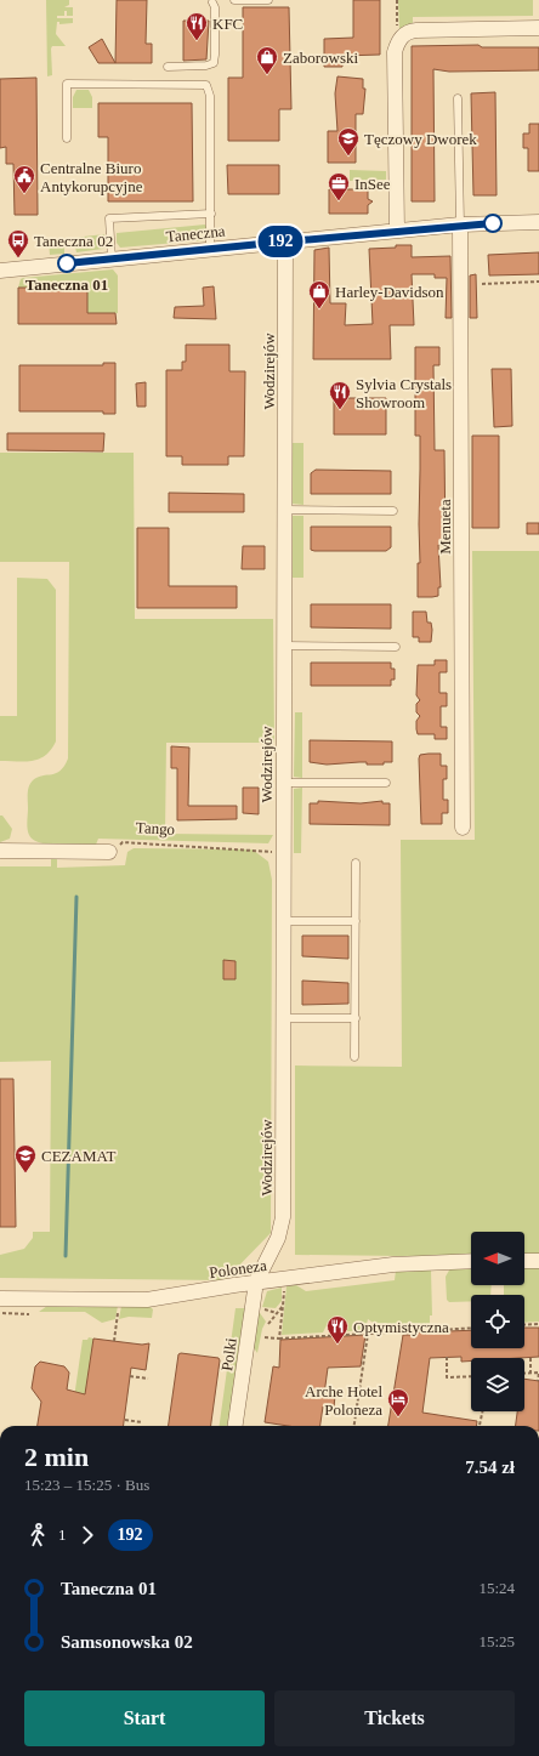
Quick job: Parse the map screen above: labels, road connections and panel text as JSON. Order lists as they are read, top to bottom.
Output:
{
  "streets": {
    "street": [
      "Taneczna",
      "Wodzirejów",
      "Menueta",
      "Poloneza",
      "Polki"
    ],
    "path": ["Tango"]
  },
  "crossings": [
    ["Taneczna", "Wodzirejów"],
    ["Taneczna", "Menueta"],
    ["Wodzirejów", "Tango"],
    ["Wodzirejów", "Poloneza"],
    ["Wodzirejów", "Polki"],
    ["Poloneza", "Polki"]
  ],
  "places": {
    "restaurant": ["KFC", "Sylvia Crystals Showroom", "Optymistyczna"],
    "shop": ["Zaborowski", "Harley-Davidson"],
    "school or university": ["Tęczowy Dworek", "CEZAMAT"],
    "public building": ["Centralne Biuro Antykorupcyjne"],
    "office": ["InSee"],
    "bus stop": ["Taneczna 02"],
    "other": ["Taneczna 01"],
    "hotel": ["Arche Hotel Poloneza"]
  },
  "lines": ["bus line 192"],
  "north": "left",
  "page": {
    "on_map": "192",
    "heading": ["2 min", "15:23 – 15:25 · Bus", "7.54 zł"],
    "legs": ["1", "192"],
    "list": [
      {
        "name": "Taneczna 01",
        "value": "15:24"
      },
      {
        "name": "Samsonowska 02",
        "value": "15:25"
      }
    ],
    "buttons": ["Start", "Tickets"]
  }
}
